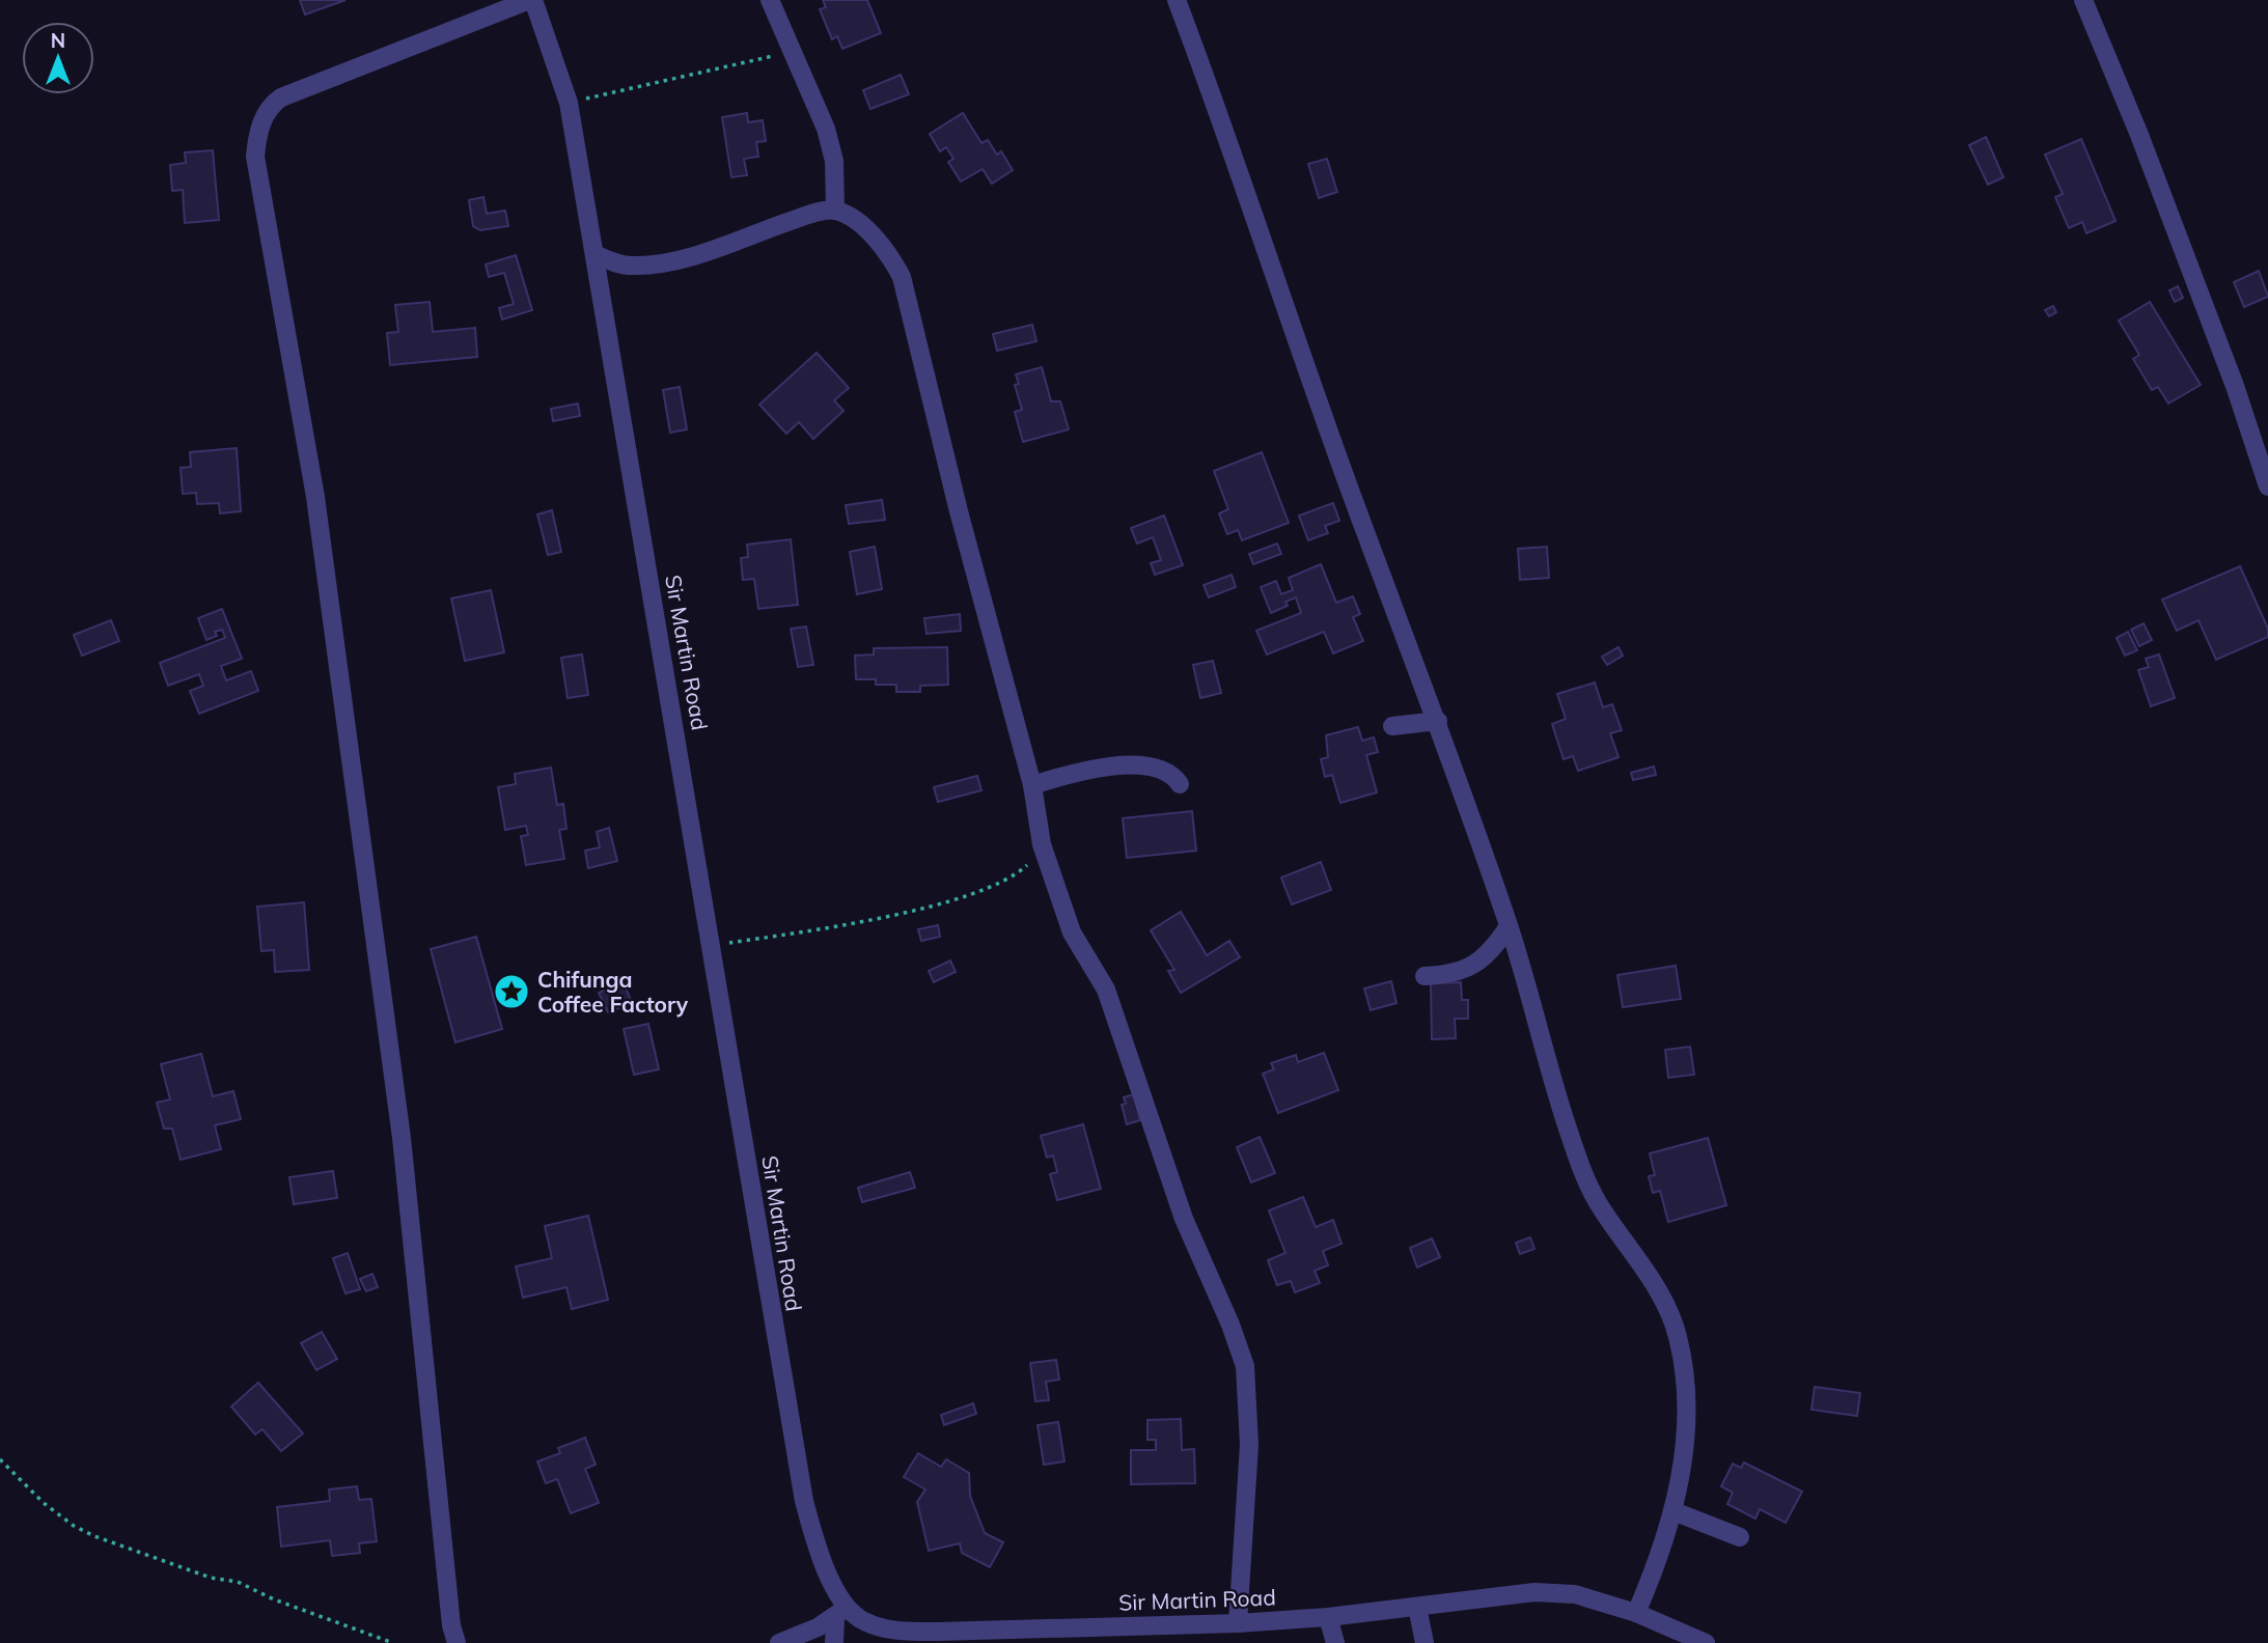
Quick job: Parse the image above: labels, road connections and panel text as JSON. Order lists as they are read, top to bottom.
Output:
{
  "streets": {
    "street": ["Sir Martin Road"]
  },
  "places": {
    "place": ["Chifunga Coffee Factory"]
  },
  "north": "top"
}
